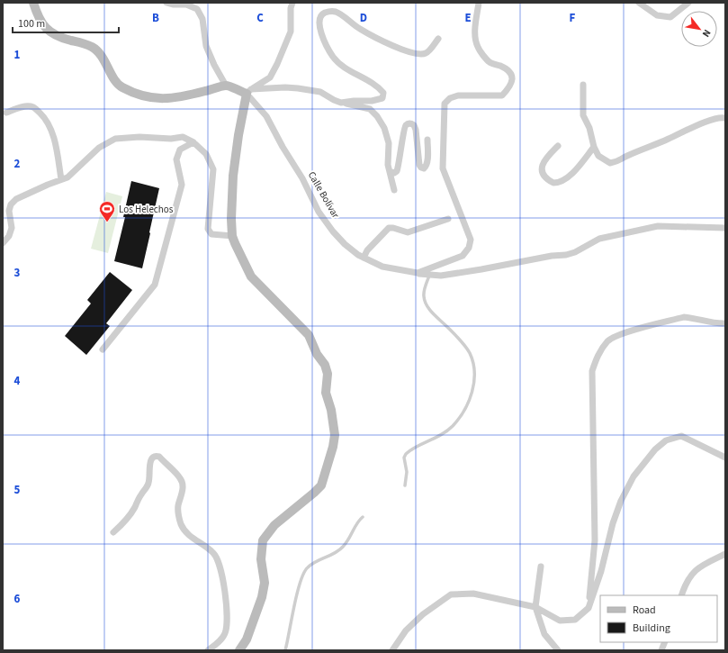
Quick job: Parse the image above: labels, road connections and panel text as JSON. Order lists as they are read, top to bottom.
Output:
{
  "streets": {
    "street": ["Calle Bolívar"]
  },
  "places": {
    "sports": ["Los Helechos"]
  },
  "legend": ["Road", "Building"],
  "scale_bar": "100 m",
  "north": "bottom right",
  "grid": {
    "columns": [
      "B",
      "C",
      "D",
      "E",
      "F"
    ],
    "rows": [
      "1",
      "2",
      "3",
      "4",
      "5",
      "6"
    ]
  }
}
